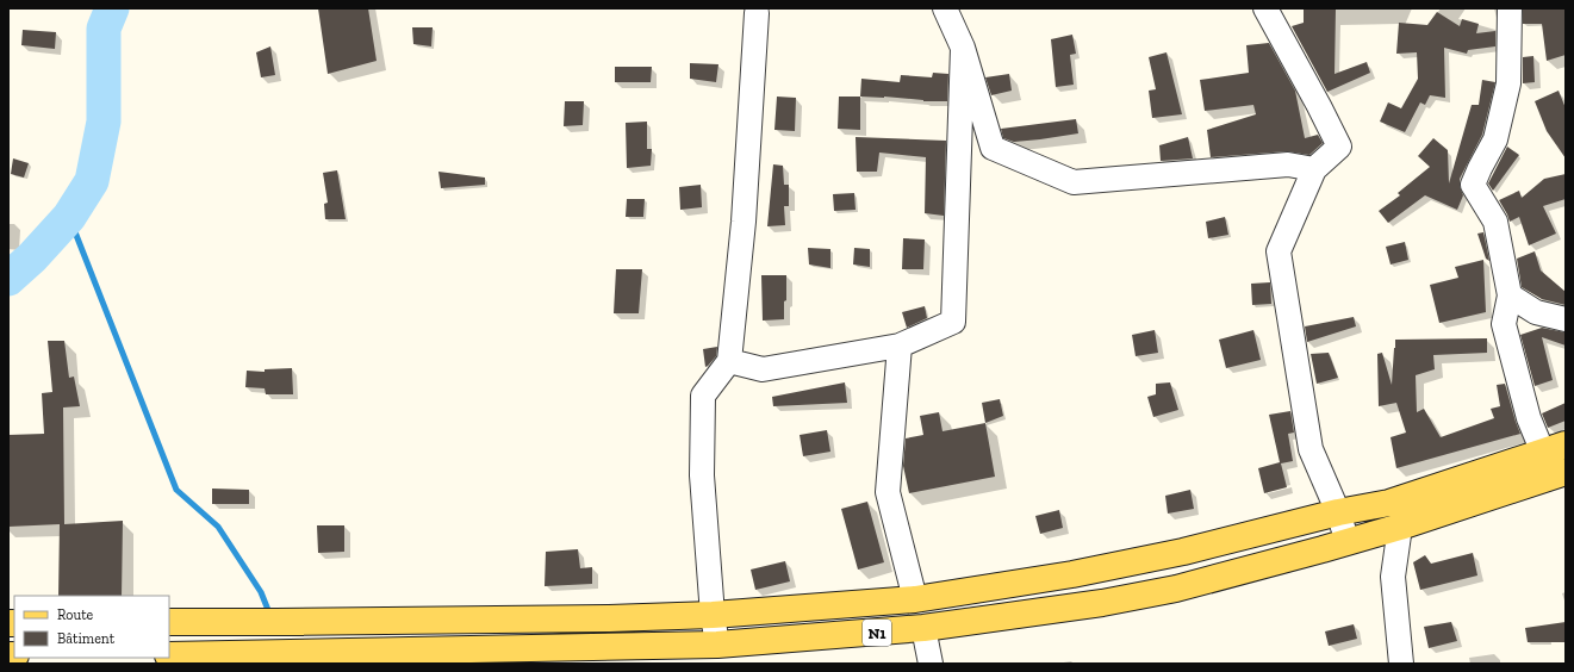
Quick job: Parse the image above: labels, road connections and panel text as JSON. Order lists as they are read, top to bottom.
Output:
{
  "streets": {
    "main road": ["N1"]
  },
  "legend": ["Route", "Bâtiment"]
}
